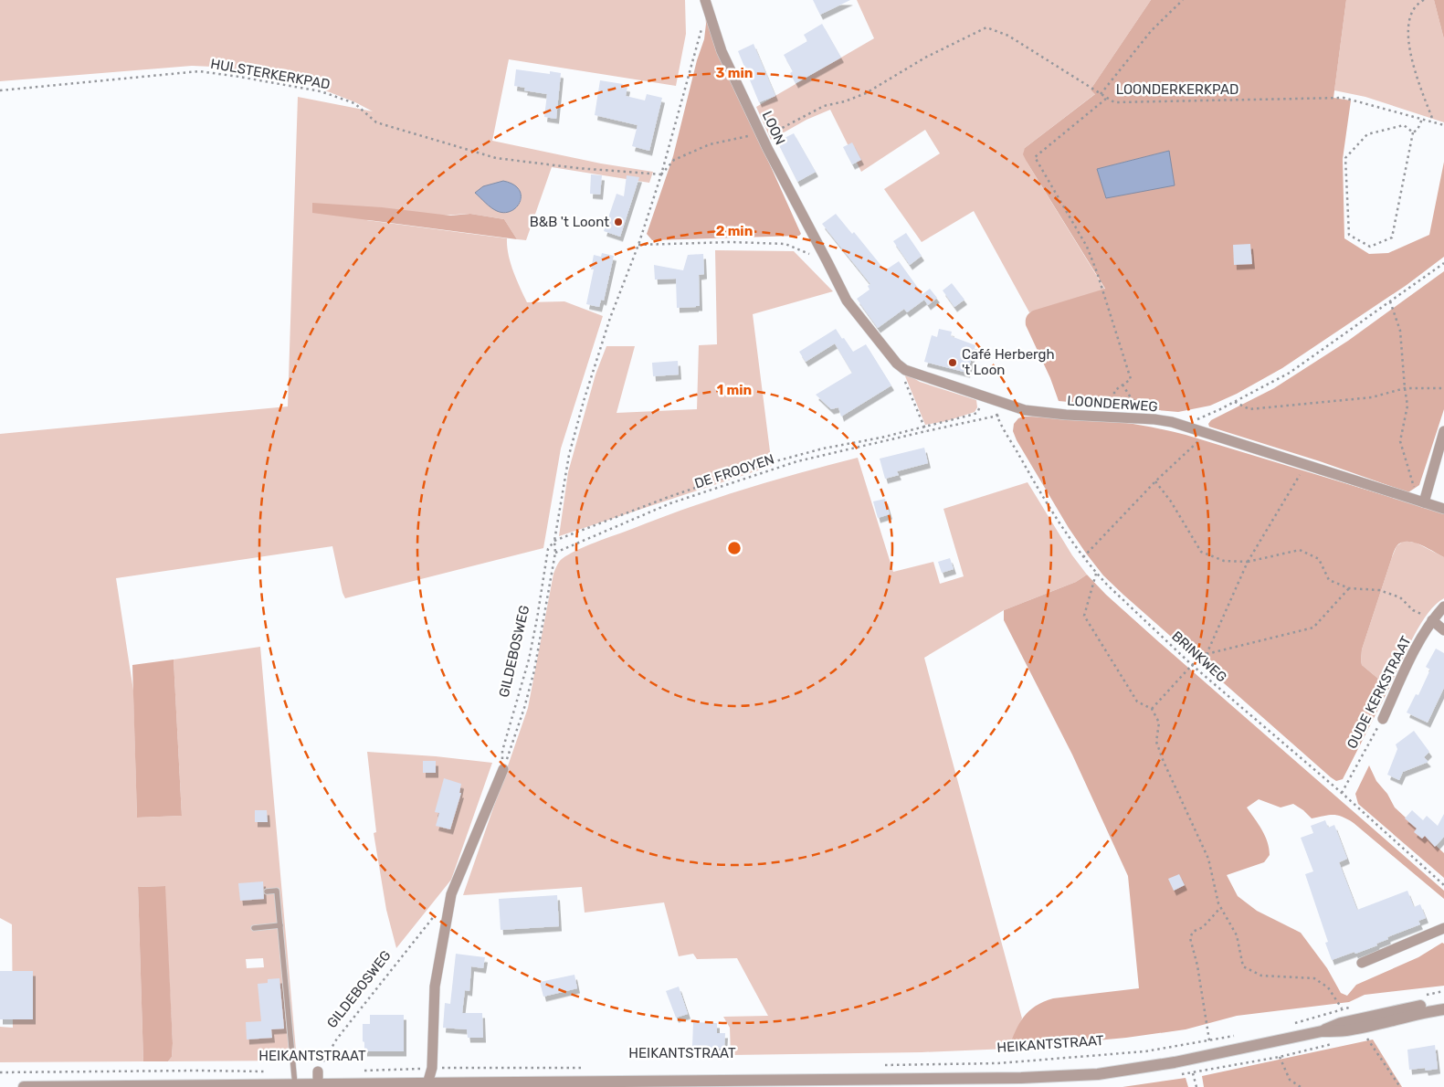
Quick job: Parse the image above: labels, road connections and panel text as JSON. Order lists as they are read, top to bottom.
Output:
{
  "streets": {
    "street": [
      "LOON",
      "LOONDERWEG",
      "OUDE KERKSTRAAT",
      "HEIKANTSTRAAT"
    ],
    "path": [
      "HULSTERKERKPAD",
      "LOONDERKERKPAD",
      "DE FROOYEN",
      "GILDEBOSWEG",
      "BRINKWEG"
    ]
  },
  "crossings": [
    ["LOONDERKERKPAD", "LOON"],
    ["LOON", "LOONDERWEG"],
    ["LOONDERWEG", "DE FROOYEN"],
    ["LOONDERWEG", "BRINKWEG"],
    ["DE FROOYEN", "GILDEBOSWEG"],
    ["DE FROOYEN", "BRINKWEG"],
    ["BRINKWEG", "OUDE KERKSTRAAT"]
  ],
  "places": ["B&B 't Loont", "Café Herbergh 't Loon"],
  "rings": ["3 min", "2 min", "1 min"]
}
